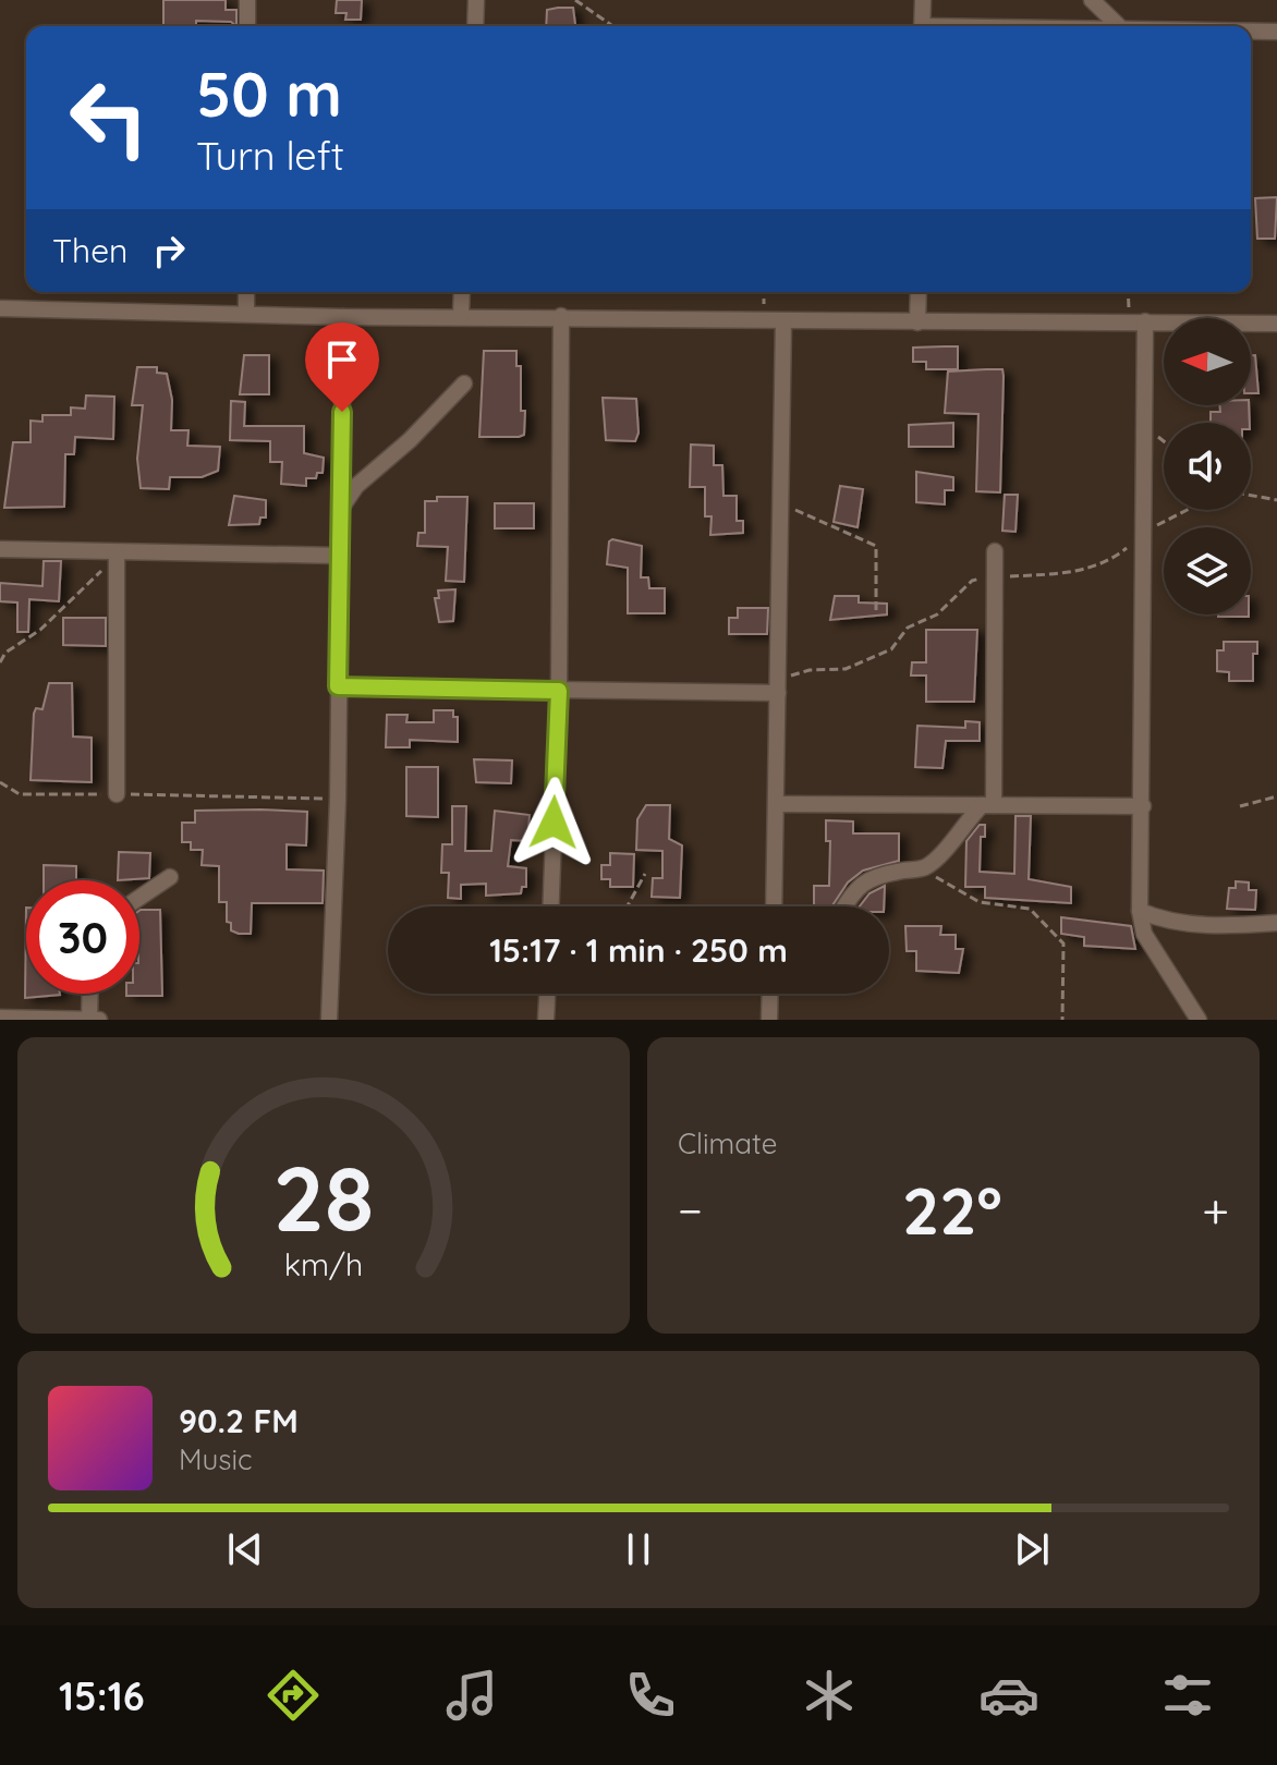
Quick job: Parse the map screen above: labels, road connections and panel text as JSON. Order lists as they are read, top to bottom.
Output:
{
  "north": "left",
  "page": {
    "turn": ["50 m", "Turn left"],
    "then": "Then",
    "limit": "30",
    "trip": "15:17 · 1 min · 250 m",
    "tile": "Climate",
    "heat": ["−", "22°", "+"],
    "song": ["90.2 FM", "Music"],
    "tabs": "15:16",
    "gauge": ["28", "km/h"]
  }
}
